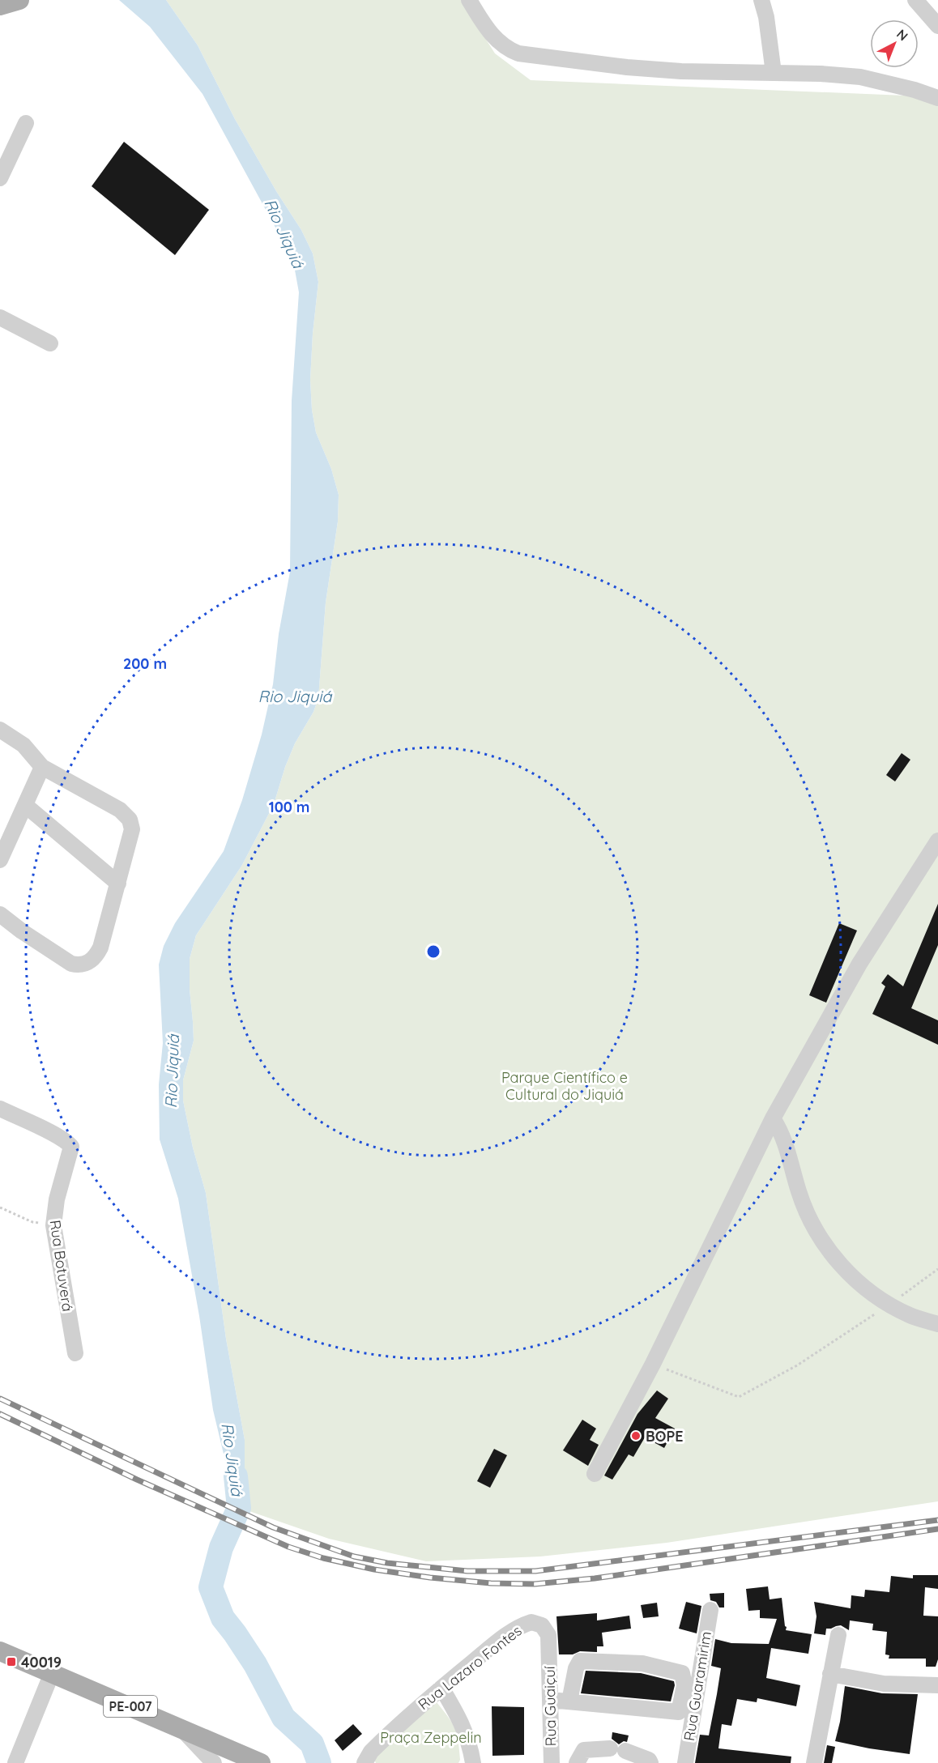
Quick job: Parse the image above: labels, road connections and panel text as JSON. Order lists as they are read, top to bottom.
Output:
{
  "streets": {
    "main road": ["PE-007"],
    "street": [
      "Rua Botuverá",
      "Rua Lazaro Fontes",
      "Rua Guaramirim",
      "Rua Guaiçuí"
    ]
  },
  "crossings": [
    ["Rua Lazaro Fontes", "Rua Guaiçuí"]
  ],
  "water": ["Rio Jiquiá"],
  "parks": ["Parque Científico e Cultural do Jiquiá", "Praça Zeppelin"],
  "places": {
    "other": ["BOPE"],
    "transit": ["40019"]
  },
  "north": "top right",
  "rings": ["200 m", "100 m"]
}
